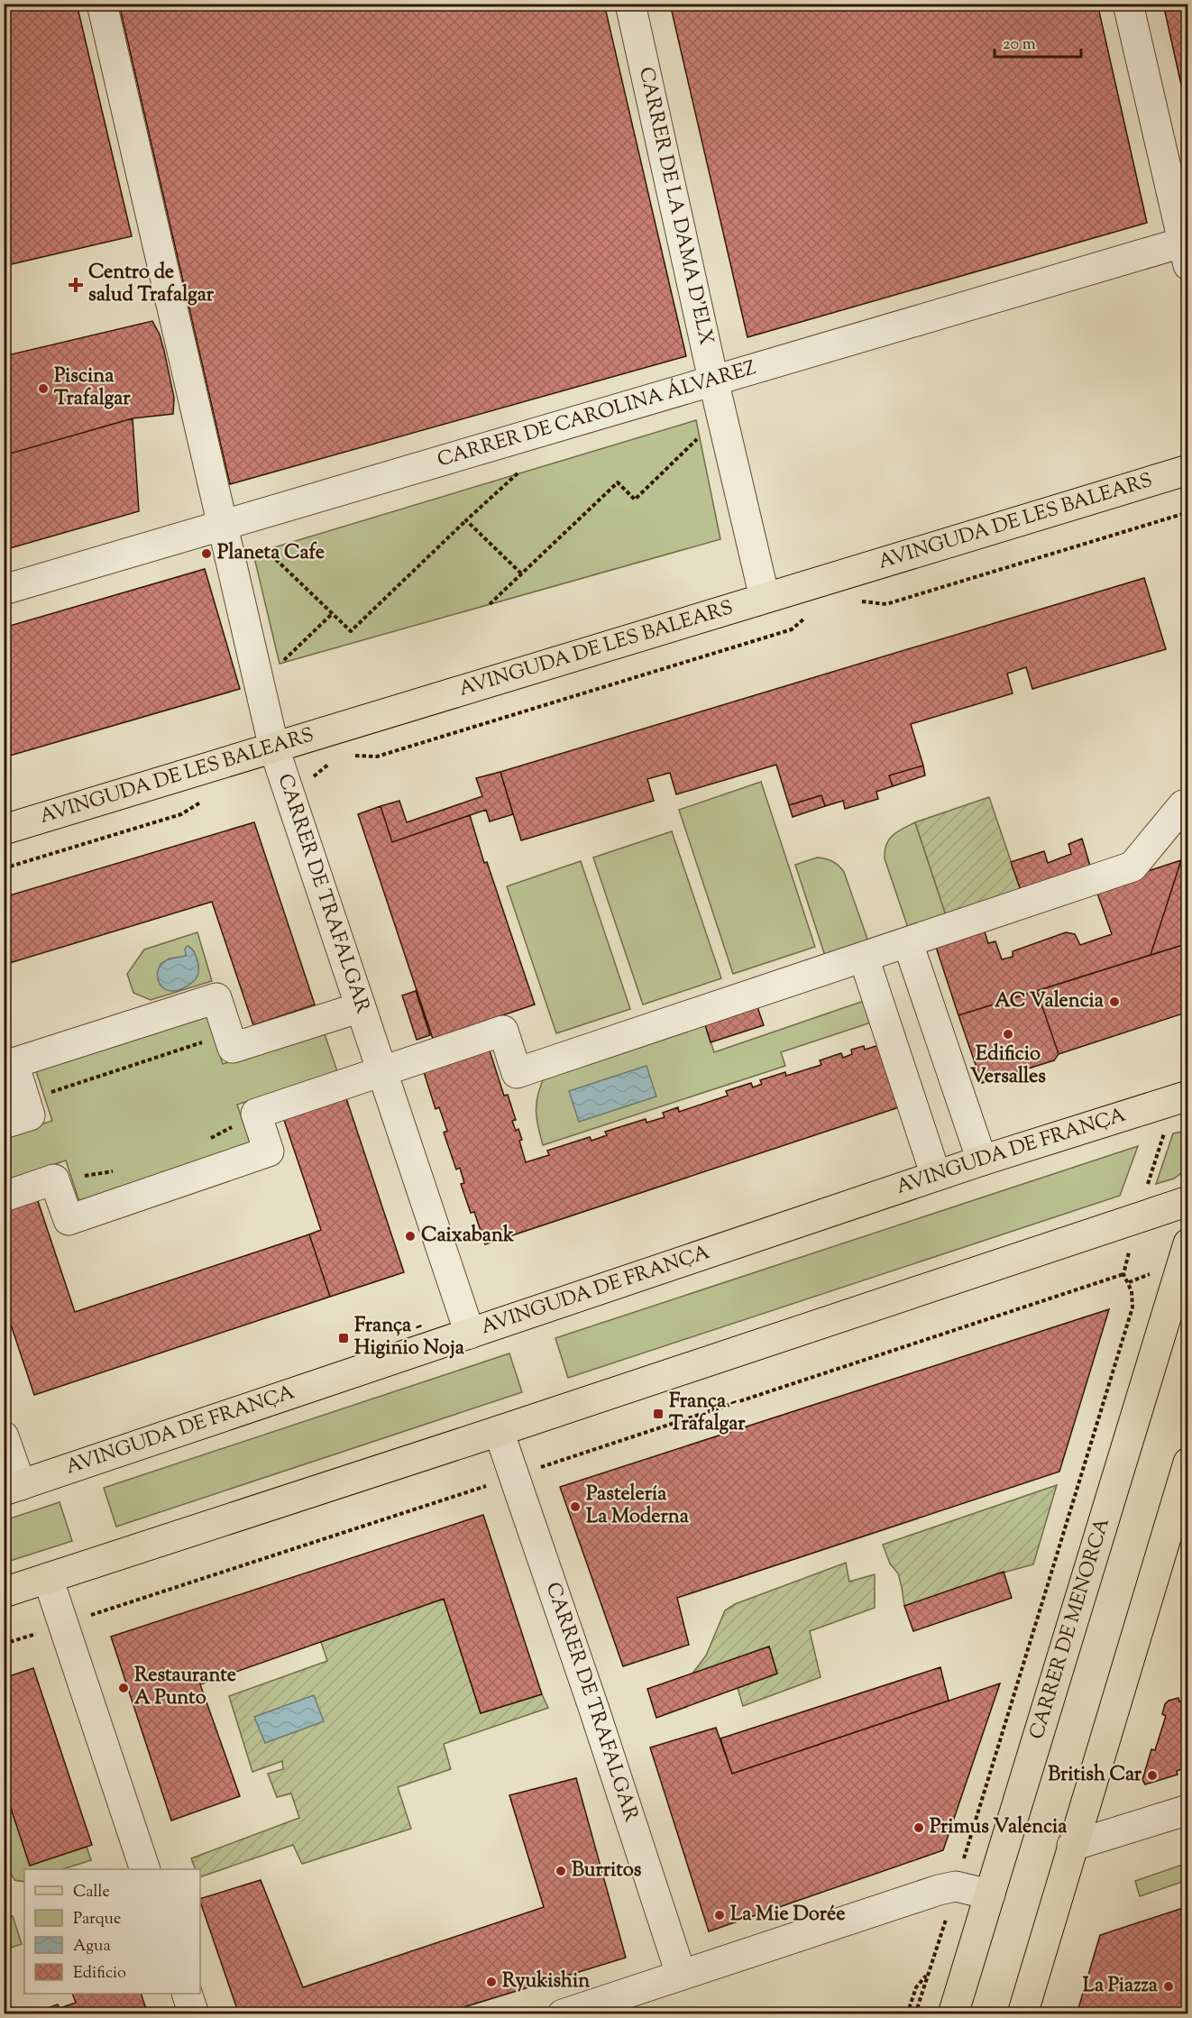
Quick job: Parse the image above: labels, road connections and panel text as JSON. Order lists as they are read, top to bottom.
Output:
{
  "streets": {
    "main road": ["AVINGUDA DE LES BALEARS", "AVINGUDA DE FRANÇA", "CARRER DE MENORCA"],
    "street": ["CARRER DE LA DAMA D'ELX", "CARRER DE CAROLINA ÁLVAREZ", "CARRER DE TRAFALGAR"]
  },
  "crossings": [
    ["CARRER DE LA DAMA D'ELX", "CARRER DE CAROLINA ÁLVAREZ"],
    ["CARRER DE LA DAMA D'ELX", "AVINGUDA DE LES BALEARS"],
    ["CARRER DE CAROLINA ÁLVAREZ", "CARRER DE TRAFALGAR"],
    ["AVINGUDA DE LES BALEARS", "CARRER DE TRAFALGAR"],
    ["CARRER DE TRAFALGAR", "AVINGUDA DE FRANÇA"]
  ],
  "places": {
    "health": ["Centro de salud Trafalgar"],
    "other": [
      "Piscina Trafalgar",
      "Planeta Cafe",
      "AC Valencia",
      "Edificio Versalles",
      "Caixabank",
      "Pastelería La Moderna",
      "Restaurante A Punto",
      "British Car",
      "Primus Valencia",
      "Burritos",
      "La Mie Dorée",
      "Ryukishin",
      "La Piazza"
    ],
    "transit": ["França - Higinio Noja", "França - Trafalgar"]
  },
  "legend": [
    "Calle",
    "Parque",
    "Agua",
    "Edificio"
  ],
  "scale_bar": "20 m"
}
